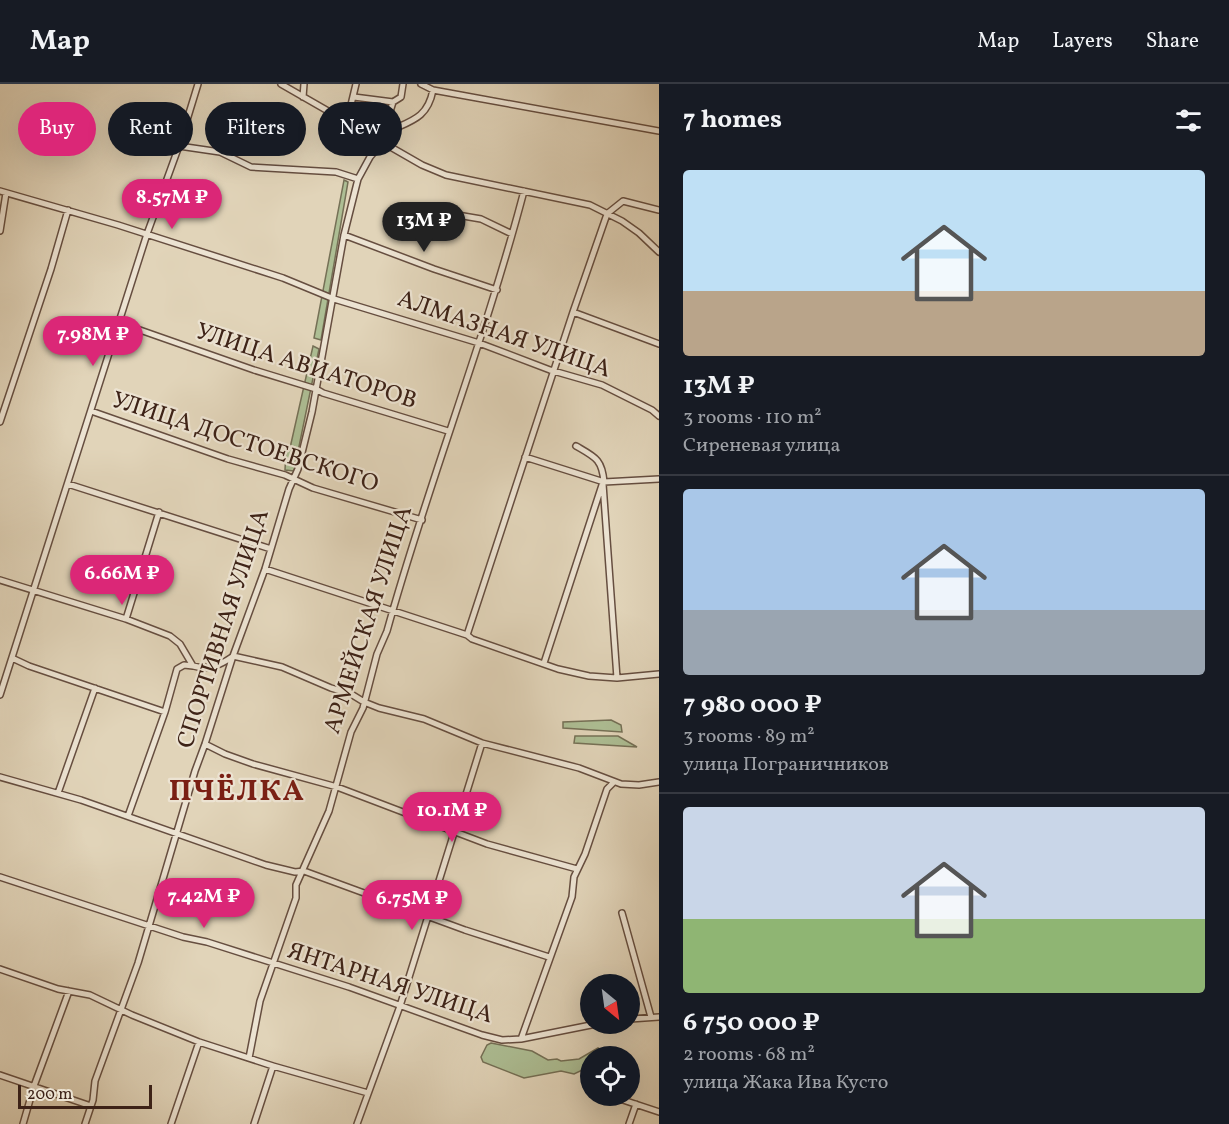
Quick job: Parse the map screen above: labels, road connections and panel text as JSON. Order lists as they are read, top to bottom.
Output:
{
  "streets": {
    "street": [
      "АЛМАЗНАЯ УЛИЦА",
      "УЛИЦА АВИАТОРОВ",
      "УЛИЦА ДОСТОЕВСКОГО",
      "АРМЕЙСКАЯ УЛИЦА",
      "СПОРТИВНАЯ УЛИЦА",
      "ЯНТАРНАЯ УЛИЦА"
    ]
  },
  "crossings": [
    ["АЛМАЗНАЯ УЛИЦА", "АРМЕЙСКАЯ УЛИЦА"],
    ["АЛМАЗНАЯ УЛИЦА", "СПОРТИВНАЯ УЛИЦА"],
    ["УЛИЦА АВИАТОРОВ", "АРМЕЙСКАЯ УЛИЦА"],
    ["УЛИЦА АВИАТОРОВ", "СПОРТИВНАЯ УЛИЦА"],
    ["УЛИЦА ДОСТОЕВСКОГО", "АРМЕЙСКАЯ УЛИЦА"],
    ["УЛИЦА ДОСТОЕВСКОГО", "СПОРТИВНАЯ УЛИЦА"],
    ["АРМЕЙСКАЯ УЛИЦА", "ЯНТАРНАЯ УЛИЦА"],
    ["СПОРТИВНАЯ УЛИЦА", "ЯНТАРНАЯ УЛИЦА"]
  ],
  "districts": ["ПЧЁЛКА"],
  "scale_bar": "200 m",
  "north": "bottom right",
  "page": {
    "header": "Map",
    "nav": ["Map", "Layers", "Share"],
    "heading": "7 homes",
    "chip": [
      "Buy",
      "Rent",
      "Filters",
      "New"
    ],
    "list": [
      {
        "name": "13M ₽",
        "note": "3 rooms · 110 m² · Сиреневая улица"
      },
      {
        "name": "7 980 000 ₽",
        "note": "3 rooms · 89 m² · улица Пограничников"
      },
      {
        "name": "6 750 000 ₽",
        "note": "2 rooms · 68 m² · улица Жака Ива Кусто"
      }
    ],
    "price": [
      "8.57M ₽",
      "13M ₽",
      "7.98M ₽",
      "6.66M ₽",
      "10.1M ₽",
      "7.42M ₽",
      "6.75M ₽"
    ],
    "scale": "200 m"
  }
}
